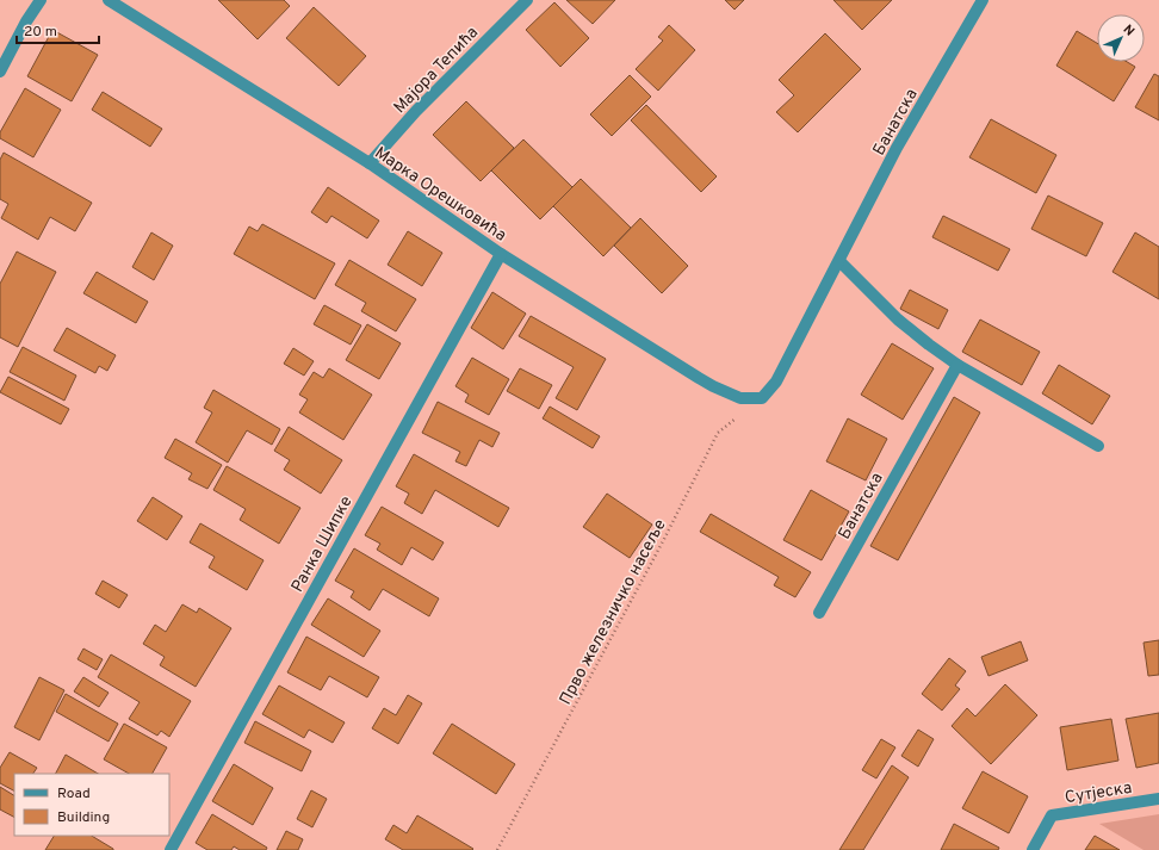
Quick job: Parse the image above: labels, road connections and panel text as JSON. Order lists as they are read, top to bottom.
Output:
{
  "streets": {
    "street": [
      "Мајора Тепића",
      "Банатска",
      "Марка Орешковића",
      "Ранка Шипке",
      "Сутјеска"
    ],
    "path": ["Прво железничко насеље"]
  },
  "crossings": [
    ["Мајора Тепића", "Марка Орешковића"],
    ["Банатска", "Марка Орешковића"],
    ["Банатска", "Прво железничко насеље"],
    ["Марка Орешковића", "Ранка Шипке"],
    ["Марка Орешковића", "Прво железничко насеље"]
  ],
  "legend": ["Road", "Building"],
  "scale_bar": "20 m",
  "north": "top right"
}
